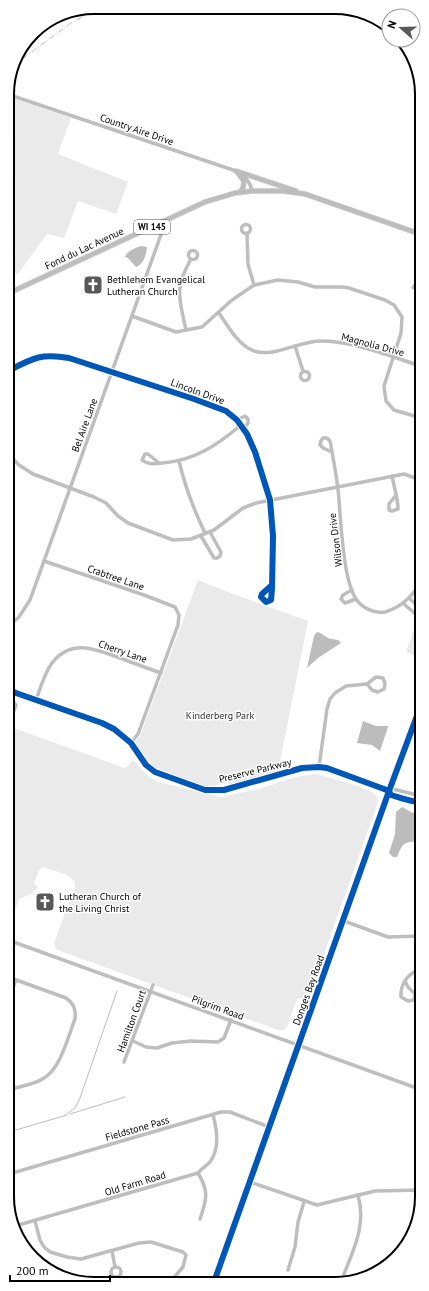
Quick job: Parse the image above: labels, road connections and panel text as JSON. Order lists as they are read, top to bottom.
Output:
{
  "streets": {
    "main road": ["WI 145", "Fond du Lac Avenue"],
    "street": [
      "Country Aire Drive",
      "Magnolia Drive",
      "Lincoln Drive",
      "Bel Aire Lane",
      "Wilson Drive",
      "Crabtree Lane",
      "Cherry Lane",
      "Preserve Parkway",
      "Donges Bay Road",
      "Pilgrim Road",
      "Hamilton Court",
      "Fieldstone Pass",
      "Old Farm Road"
    ]
  },
  "crossings": [
    ["Country Aire Drive", "Fond du Lac Avenue"],
    ["Fond du Lac Avenue", "Bel Aire Lane"],
    ["Lincoln Drive", "Bel Aire Lane"],
    ["Bel Aire Lane", "Crabtree Lane"],
    ["Crabtree Lane", "Cherry Lane"],
    ["Cherry Lane", "Preserve Parkway"],
    ["Preserve Parkway", "Donges Bay Road"],
    ["Donges Bay Road", "Pilgrim Road"],
    ["Donges Bay Road", "Fieldstone Pass"],
    ["Pilgrim Road", "Hamilton Court"]
  ],
  "parks": ["Kinderberg Park"],
  "places": {
    "church": ["Bethlehem Evangelical Lutheran Church", "Lutheran Church of the Living Christ"]
  },
  "scale_bar": "200 m",
  "north": "left"
}
